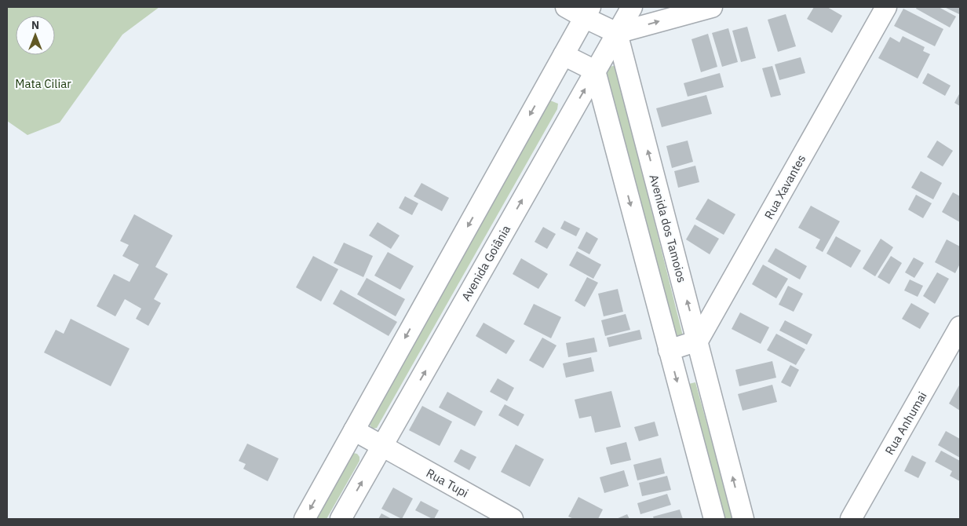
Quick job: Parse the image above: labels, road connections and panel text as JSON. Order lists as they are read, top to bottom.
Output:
{
  "streets": {
    "street": [
      "Rua Xavantes",
      "Avenida dos Tamoios",
      "Avenida Goiânia",
      "Rua Anhumai",
      "Rua Tupi"
    ]
  },
  "crossings": [
    ["Rua Xavantes", "Avenida dos Tamoios"],
    ["Avenida dos Tamoios", "Avenida Goiânia"],
    ["Avenida Goiânia", "Rua Tupi"]
  ],
  "parks": ["Mata Ciliar"],
  "north": "top"
}
